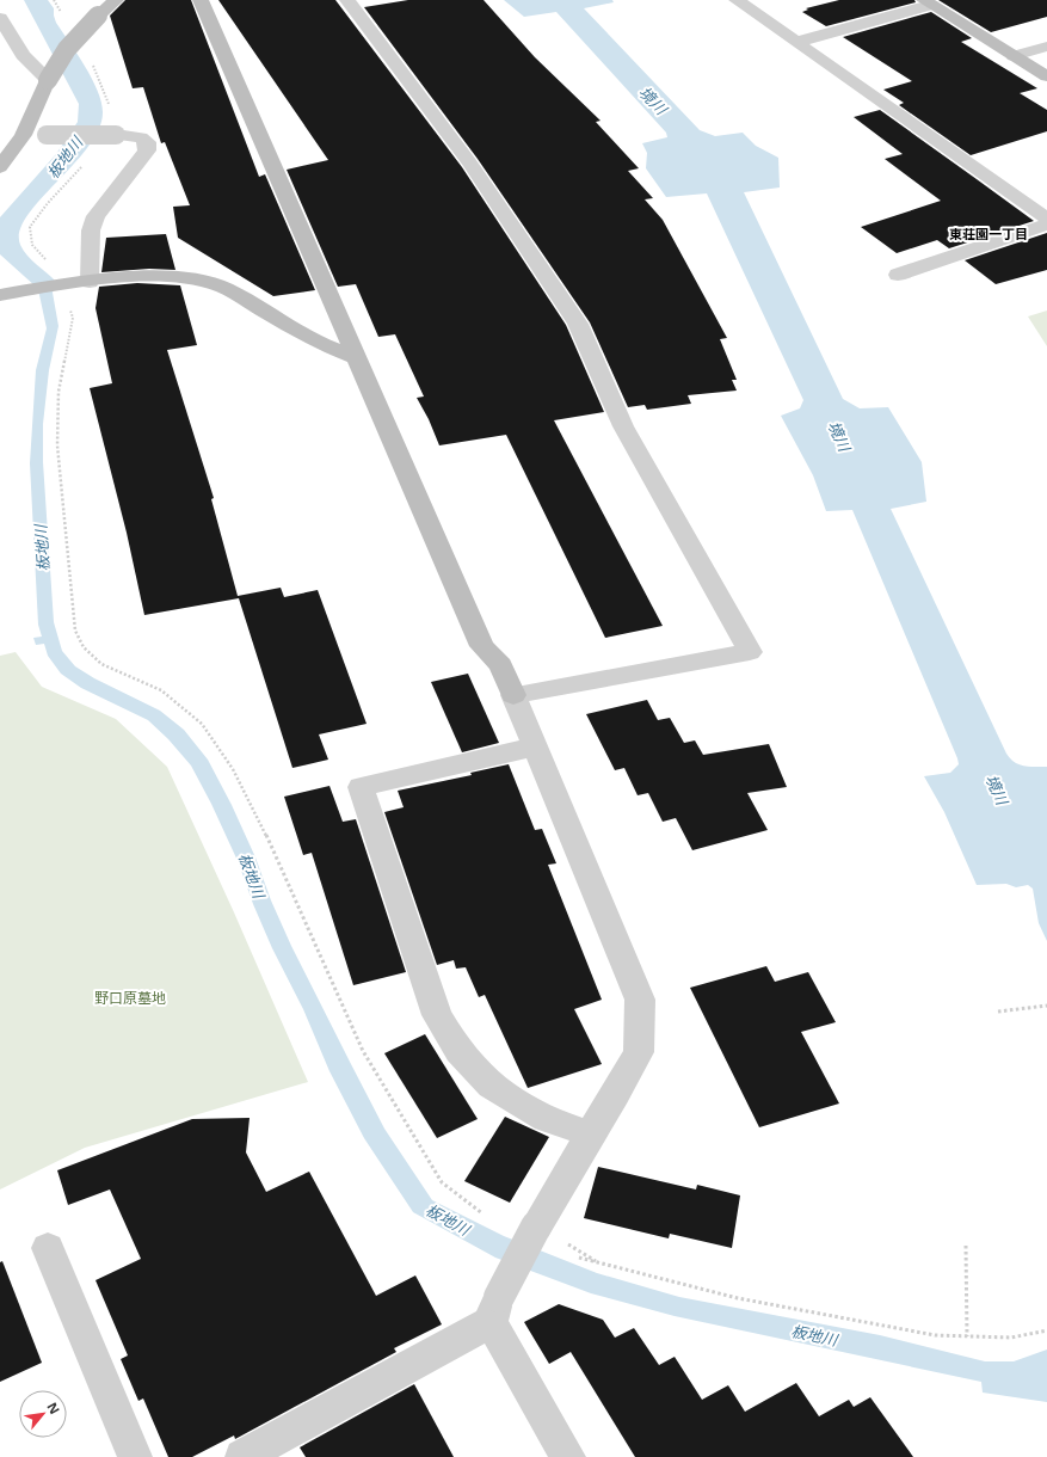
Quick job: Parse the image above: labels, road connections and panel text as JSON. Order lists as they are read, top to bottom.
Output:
{
  "districts": ["東荘園一丁目"],
  "water": ["境川", "板地川"],
  "parks": ["野口原墓地"],
  "north": "top right"
}
